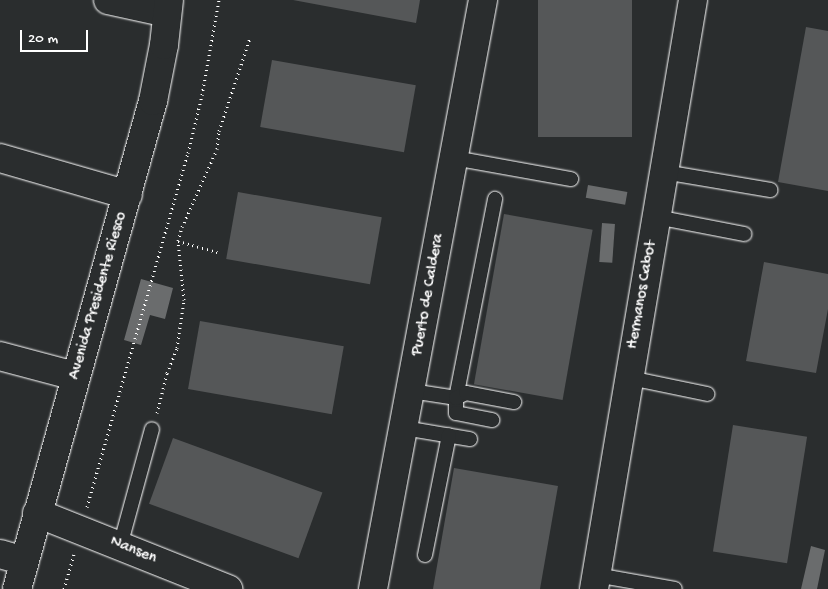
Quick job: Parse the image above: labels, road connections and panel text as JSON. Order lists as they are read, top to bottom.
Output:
{
  "streets": {
    "street": [
      "Puerto de Caldera",
      "Hermanos Cabot",
      "Avenida Presidente Riesco",
      "Nansen"
    ]
  },
  "crossings": [
    ["Avenida Presidente Riesco", "Nansen"]
  ],
  "scale_bar": "20 m"
}
